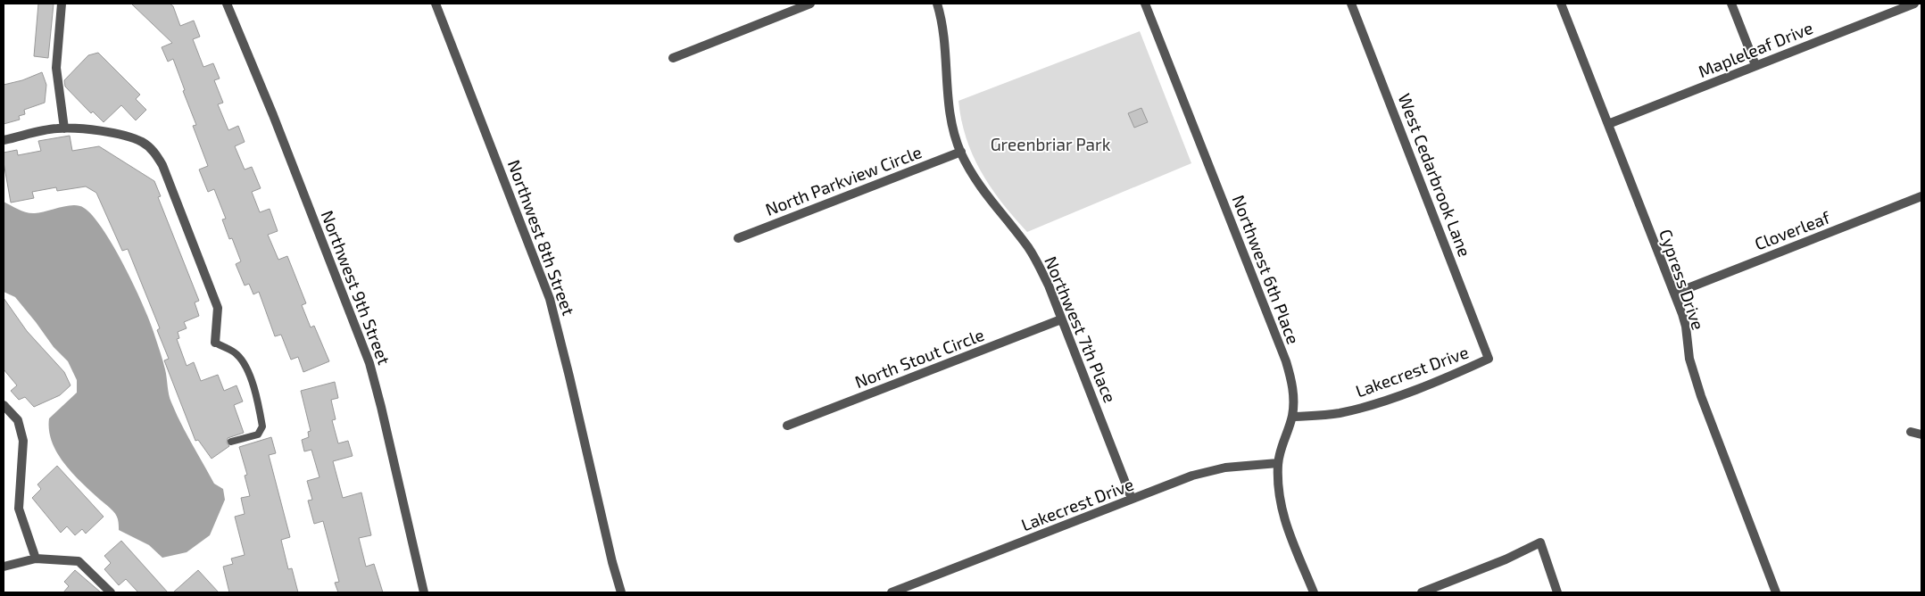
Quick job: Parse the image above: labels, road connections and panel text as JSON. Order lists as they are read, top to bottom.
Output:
{
  "streets": {
    "street": [
      "Mapleleaf Drive",
      "West Cedarbrook Lane",
      "North Parkview Circle",
      "Cloverleaf",
      "Northwest 8th Street",
      "Northwest 6th Place",
      "Cypress Drive",
      "Northwest 9th Street",
      "Northwest 7th Place",
      "North Stout Circle",
      "Lakecrest Drive"
    ]
  },
  "crossings": [
    ["Mapleleaf Drive", "Cypress Drive"],
    ["West Cedarbrook Lane", "Lakecrest Drive"],
    ["North Parkview Circle", "Northwest 7th Place"],
    ["Cloverleaf", "Cypress Drive"],
    ["Northwest 6th Place", "Lakecrest Drive"],
    ["Northwest 7th Place", "North Stout Circle"],
    ["Northwest 7th Place", "Lakecrest Drive"]
  ],
  "parks": ["Greenbriar Park"]
}
